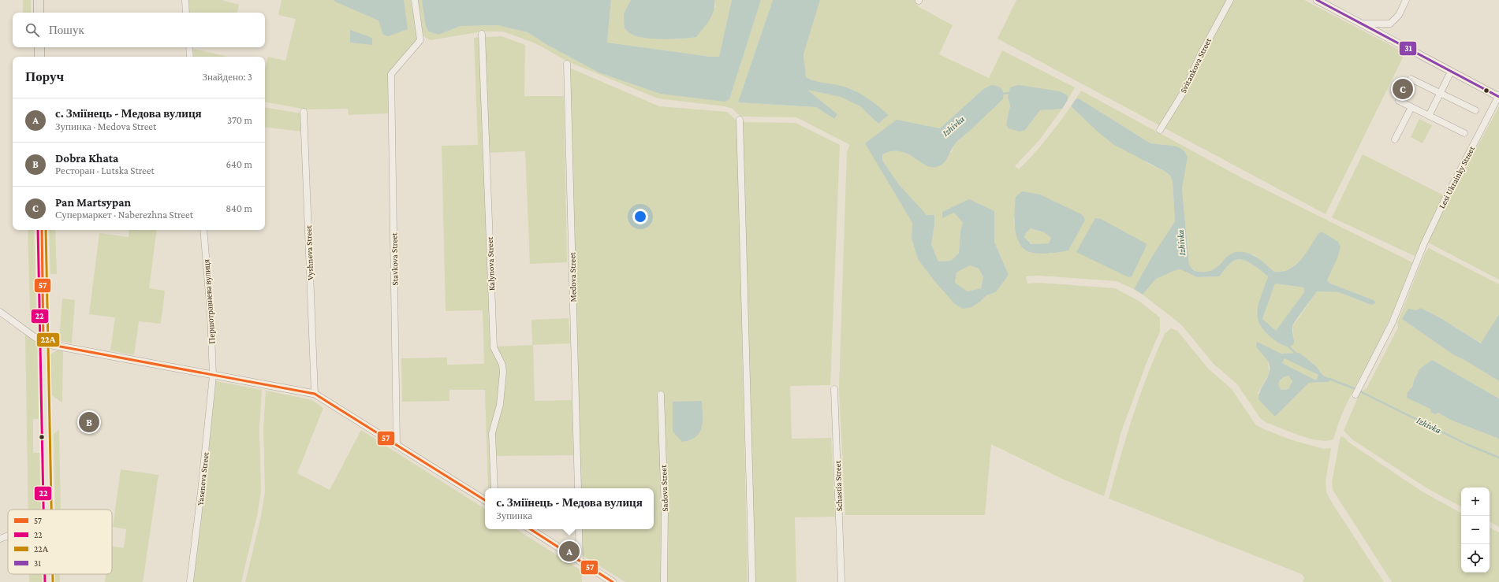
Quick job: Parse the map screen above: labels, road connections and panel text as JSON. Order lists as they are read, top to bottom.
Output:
{
  "streets": {
    "street": [
      "Svitankova Street",
      "Lesi Ukrainky Street",
      "Vyshneva Street",
      "Stavkova Street",
      "Kalynova Street",
      "Medova Street",
      "Першотравнева вулиця",
      "Yaseneva Street",
      "Schastia Street",
      "Sadova Street"
    ]
  },
  "crossings": [
    ["Першотравнева вулиця", "Yaseneva Street"]
  ],
  "water": ["Izhivka"],
  "lines": [
    "transit line 31",
    "transit line 57",
    "transit line 22",
    "transit line 22А"
  ],
  "legend": [
    "57",
    "22",
    "22А",
    "31"
  ],
  "page": {
    "search": "Пошук",
    "heading": ["Поруч", "Знайдено: 3"],
    "pins": ["C", "B", "A"],
    "list": [
      {
        "mark": "A",
        "name": "с. Зміїнець - Медова вулиця",
        "note": "Зупинка · Medova Street",
        "value": "370 m"
      },
      {
        "mark": "B",
        "name": "Dobra Khata",
        "note": "Ресторан · Lutska Street",
        "value": "640 m"
      },
      {
        "mark": "C",
        "name": "Pan Martsypan",
        "note": "Супермаркет · Naberezhna Street",
        "value": "840 m"
      }
    ],
    "map_buttons": ["+", "−"],
    "popup": ["с. Зміїнець - Медова вулиця", "Зупинка"]
  }
}
